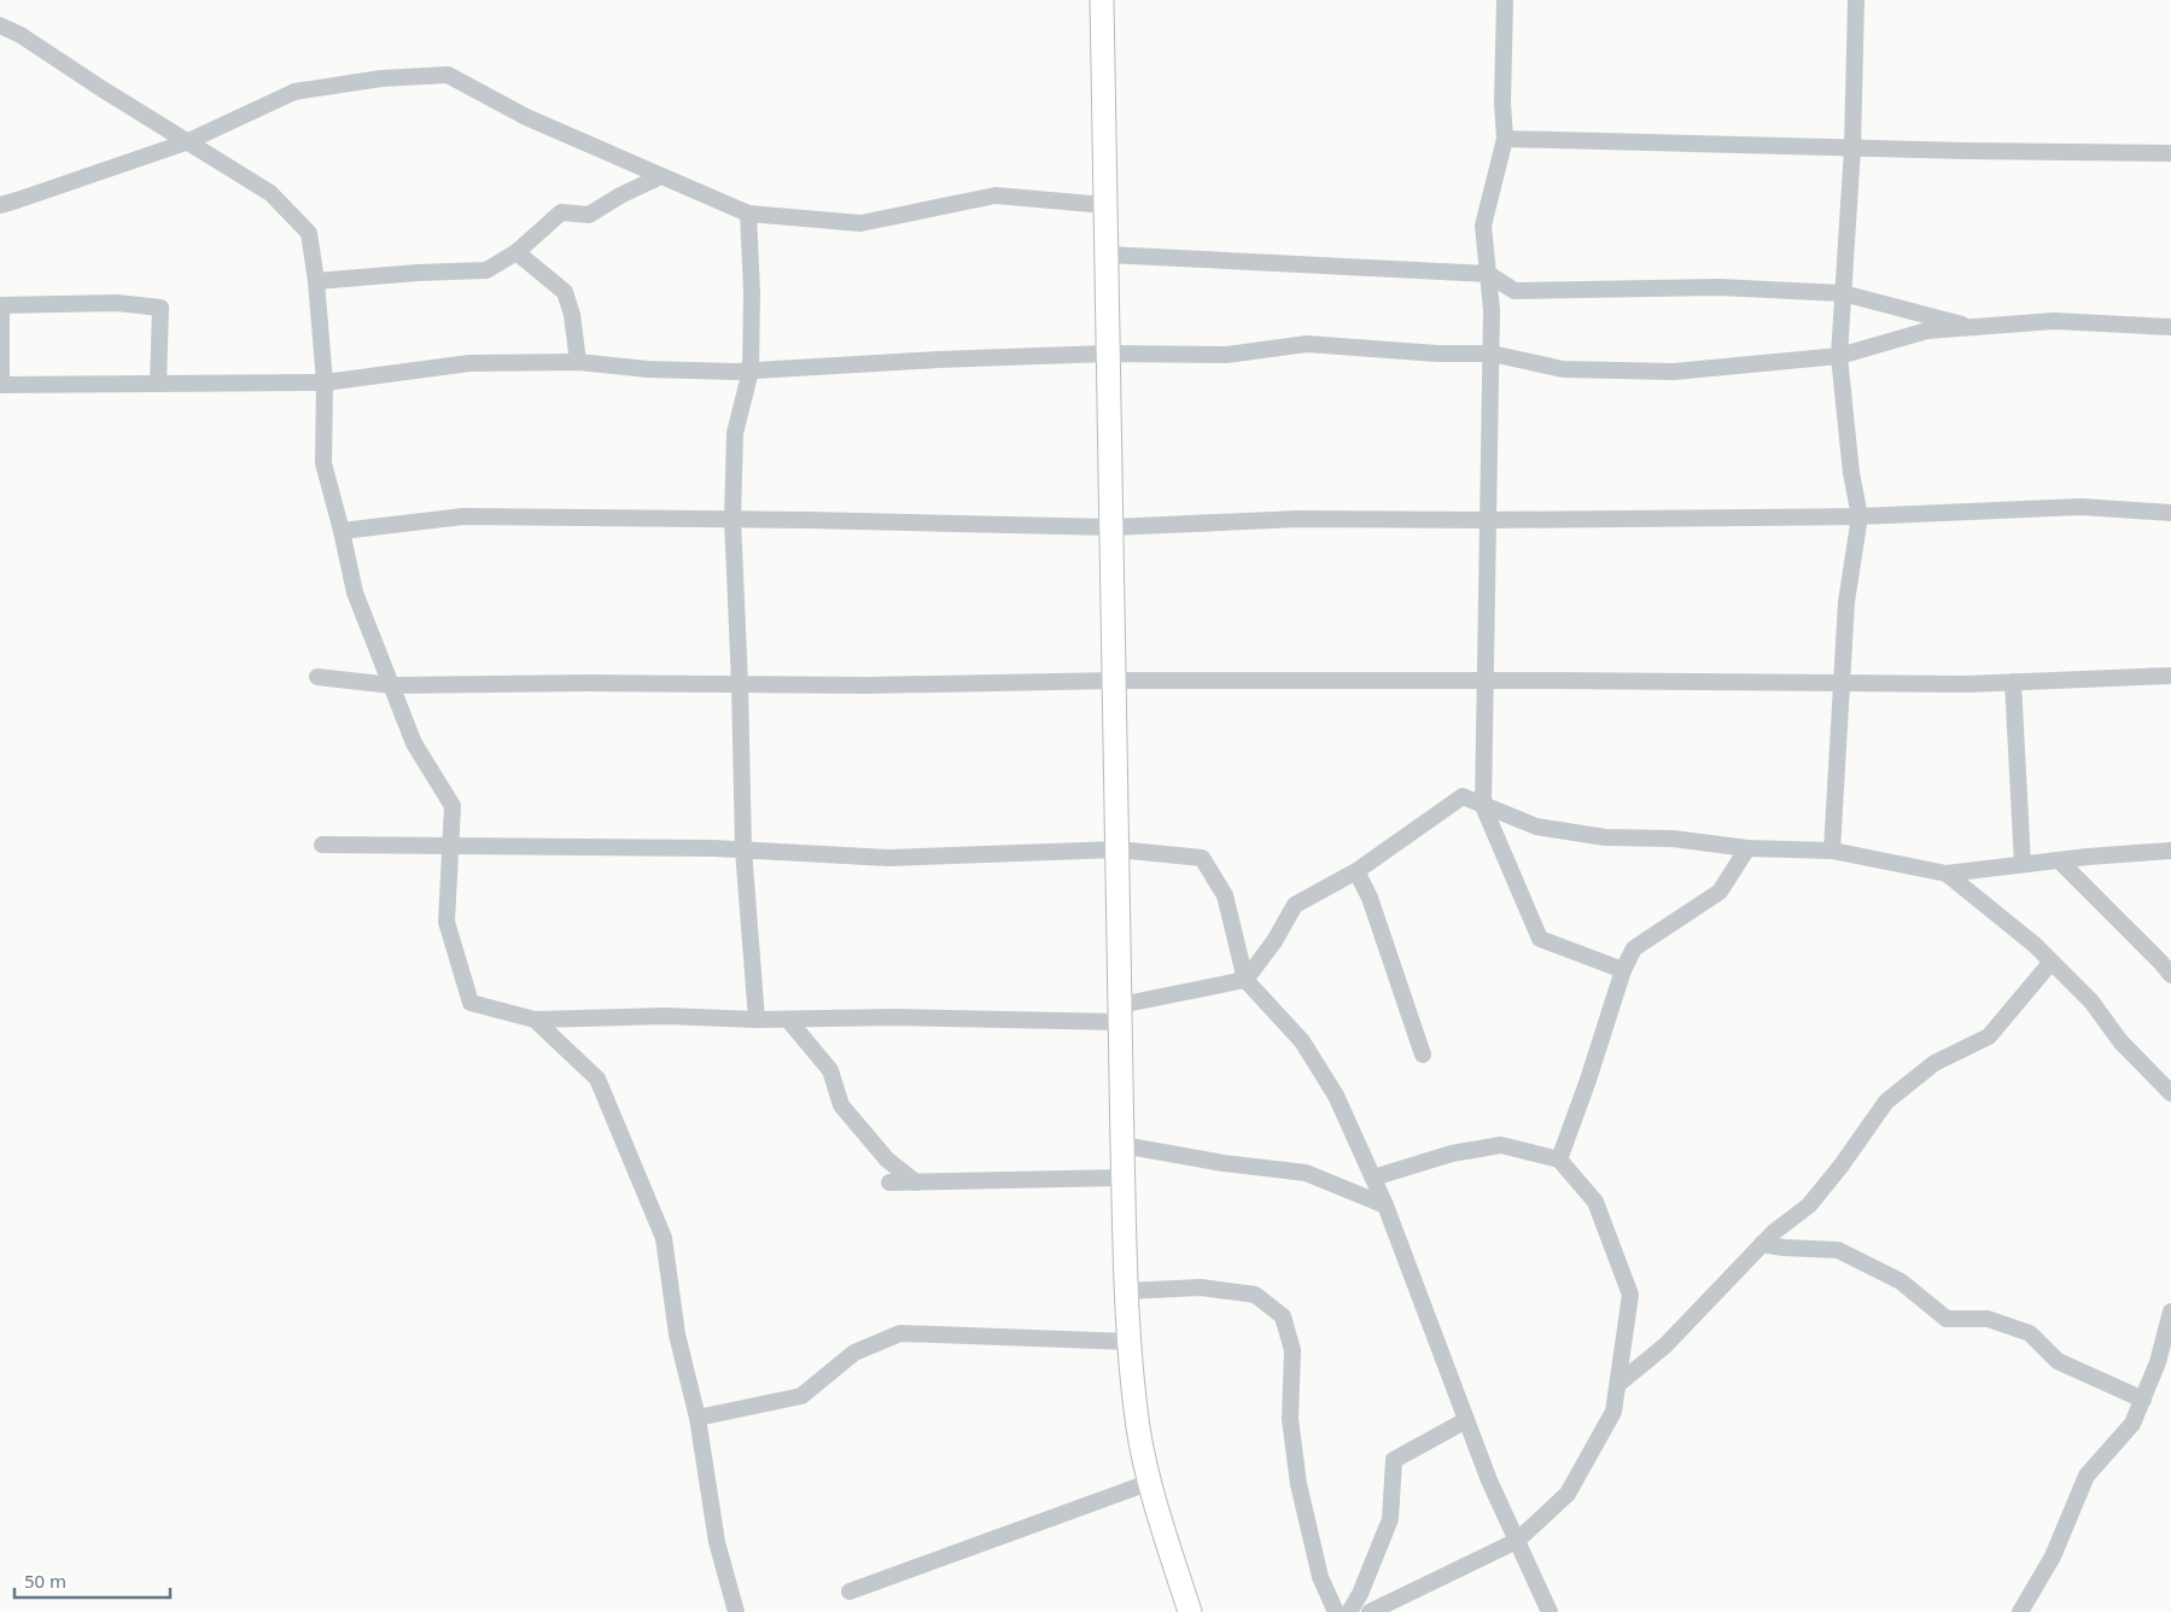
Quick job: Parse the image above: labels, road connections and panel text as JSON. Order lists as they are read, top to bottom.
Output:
{
  "scale_bar": "50 m"
}
